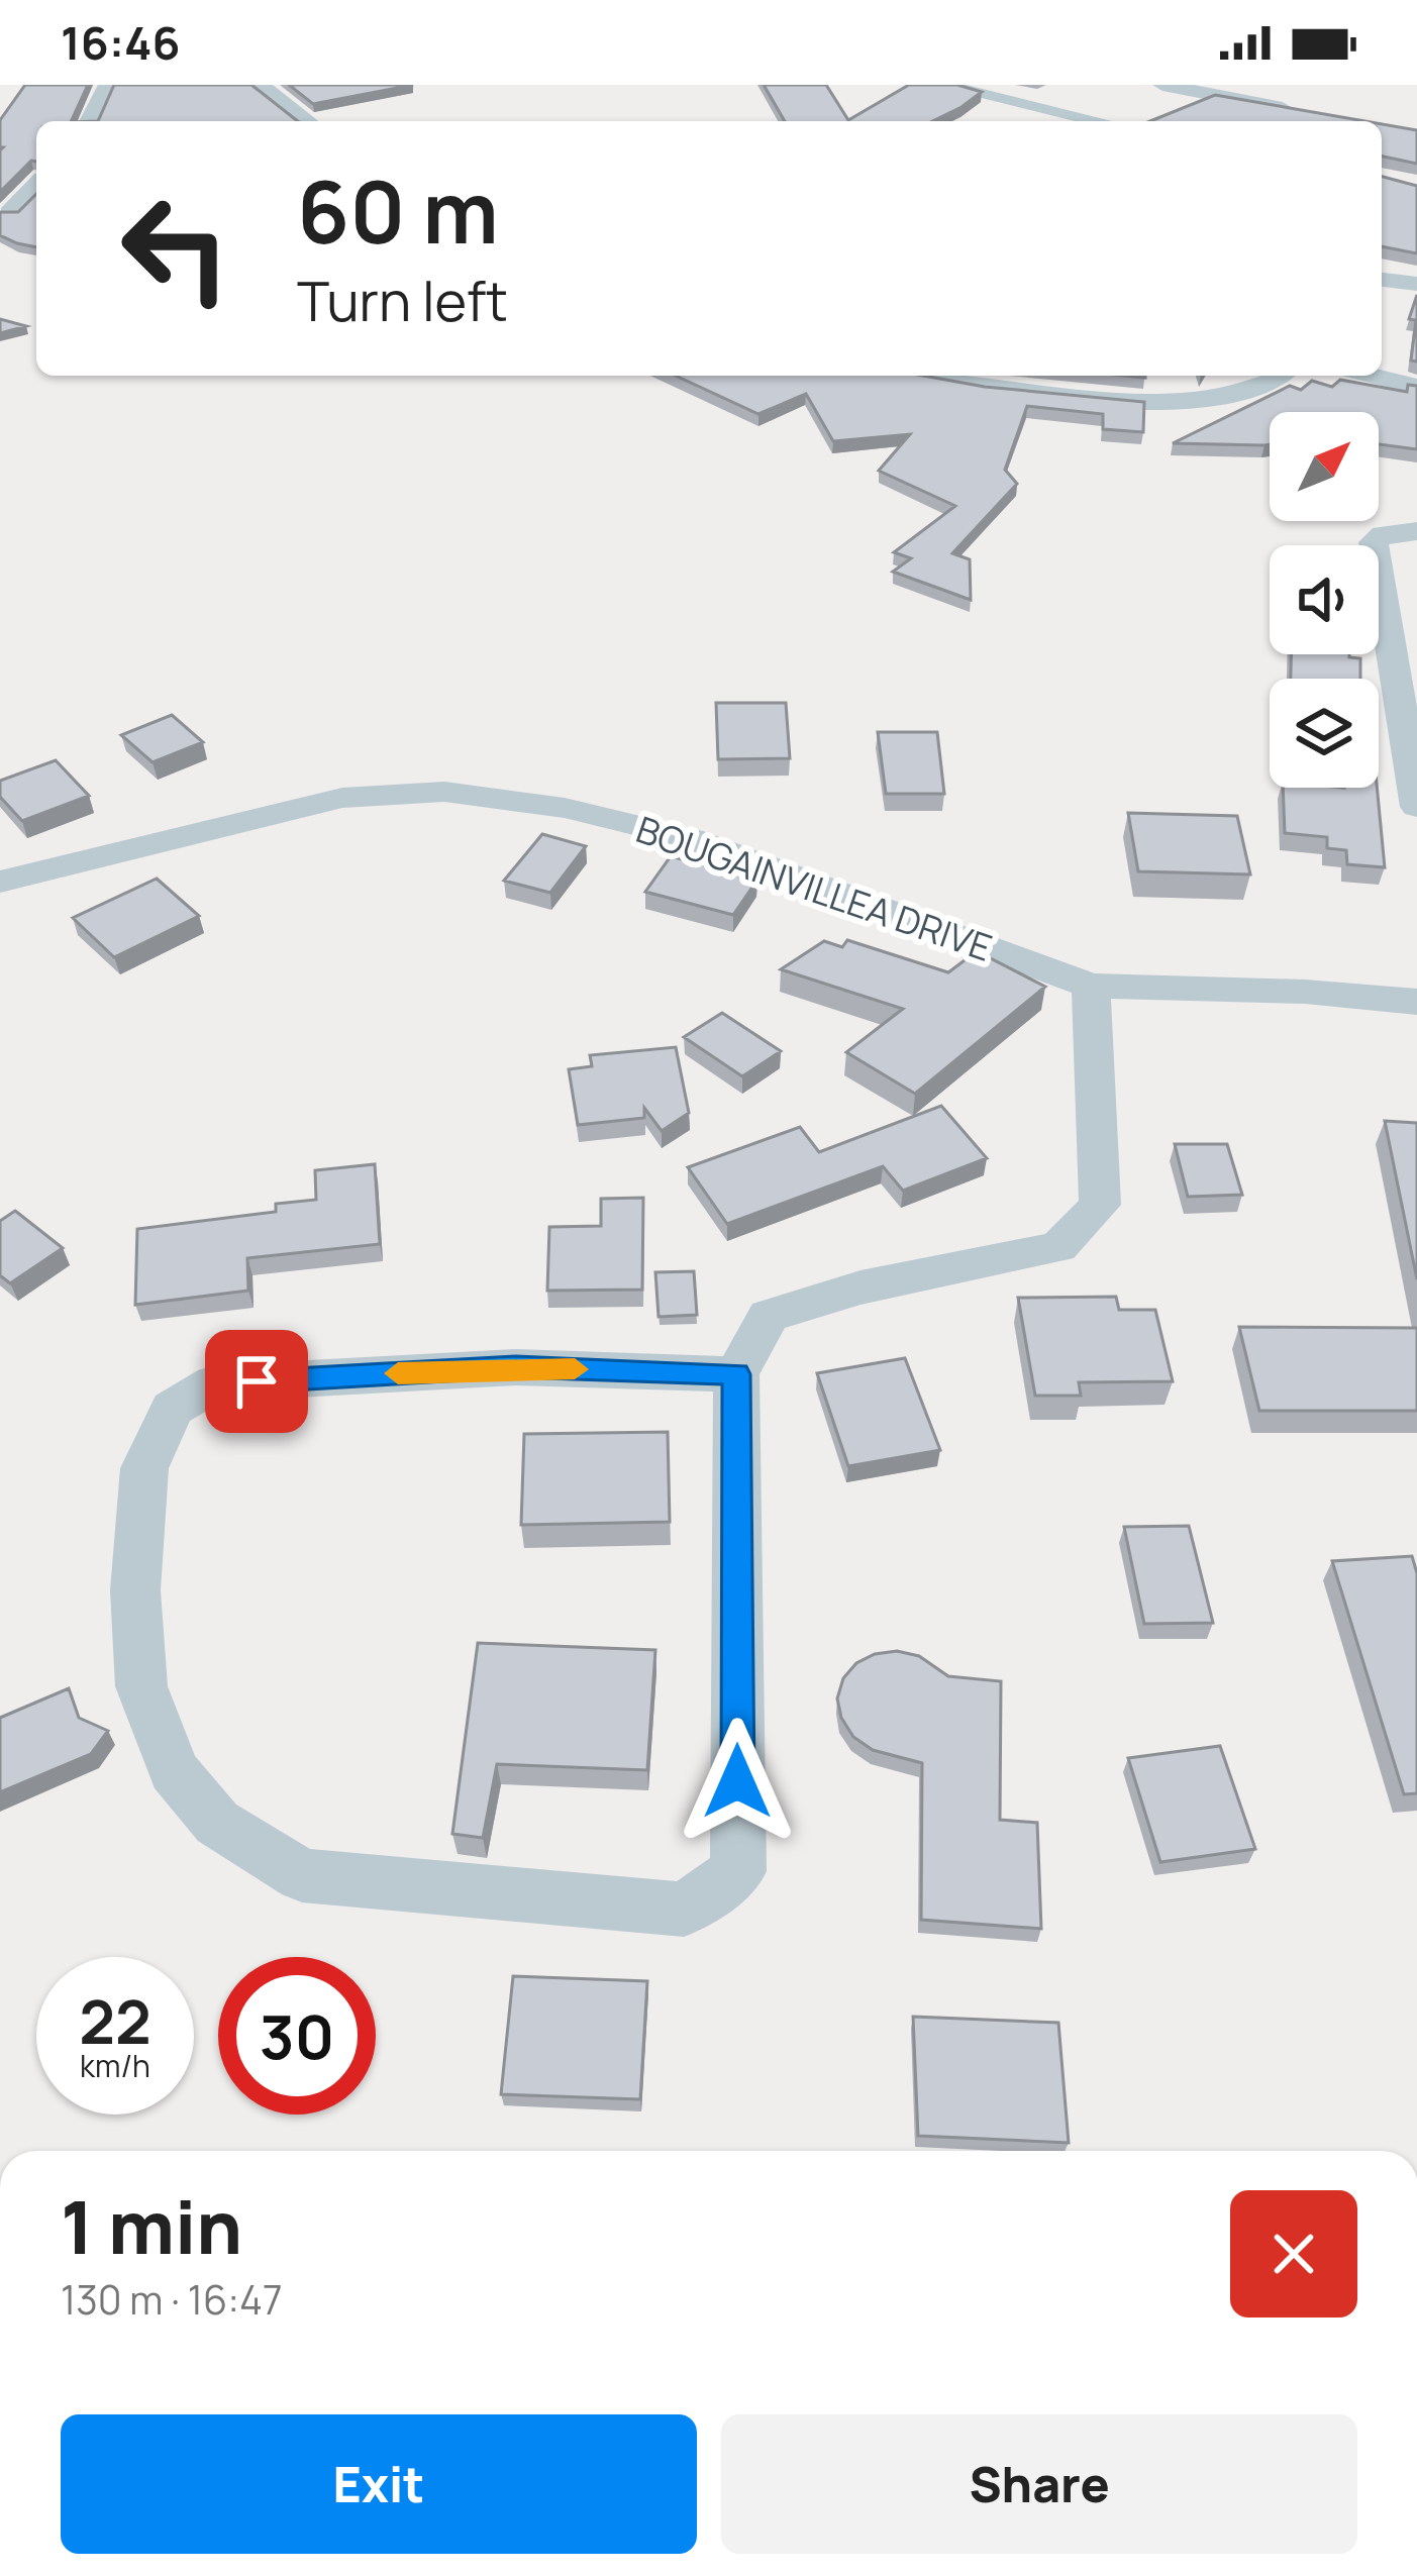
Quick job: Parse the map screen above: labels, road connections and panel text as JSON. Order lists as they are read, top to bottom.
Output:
{
  "streets": {
    "street": ["BOUGAINVILLEA DRIVE"]
  },
  "north": "top right",
  "page": {
    "status": "16:46",
    "turn": ["60 m", "Turn left"],
    "speed": "22 km/h",
    "limit": "30",
    "heading": ["1 min", "130 m · 16:47"],
    "buttons": ["Exit", "Share"]
  }
}
